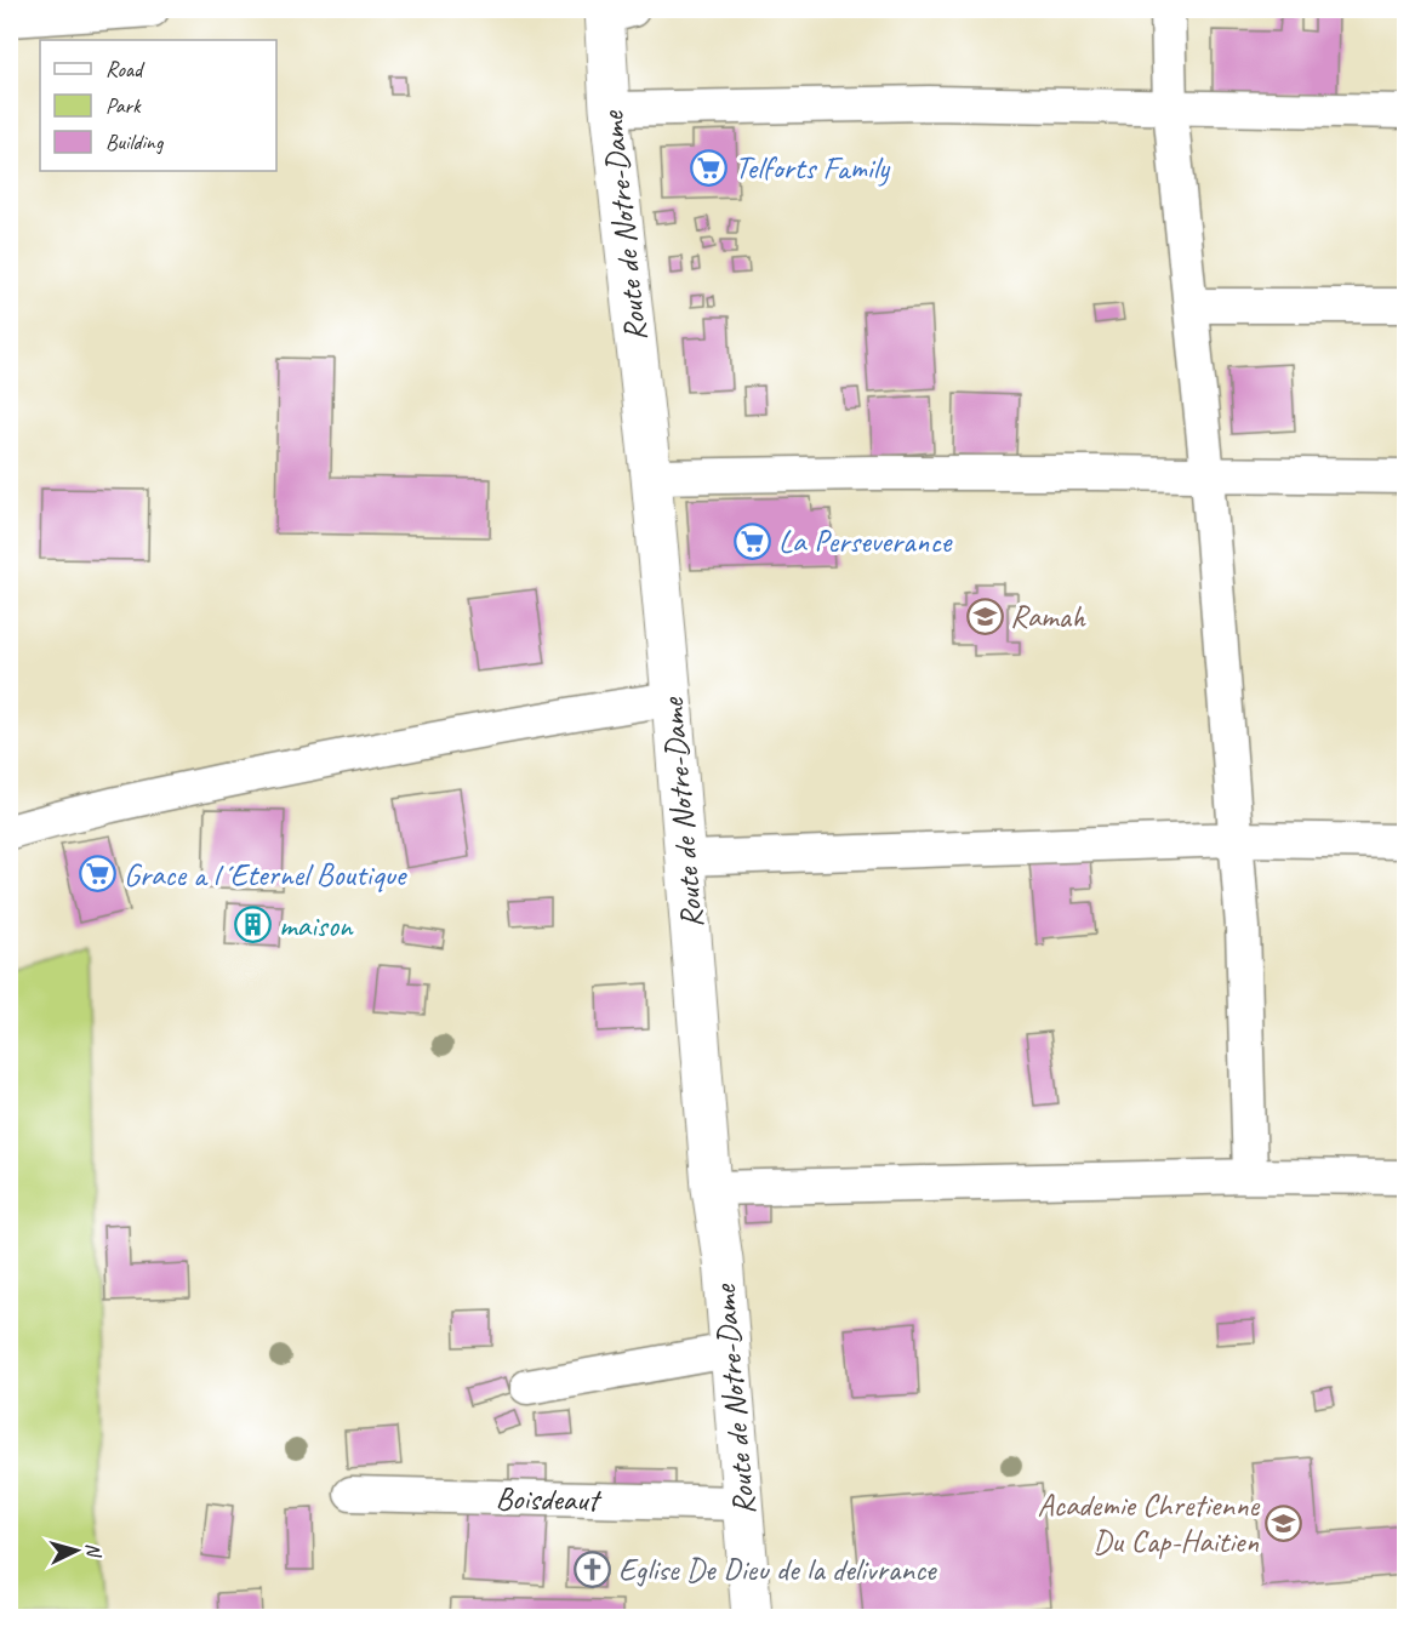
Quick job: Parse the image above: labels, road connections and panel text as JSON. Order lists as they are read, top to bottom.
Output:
{
  "streets": {
    "street": ["Route de Notre-Dame", "Boisdeaut"]
  },
  "crossings": [
    ["Route de Notre-Dame", "Boisdeaut"]
  ],
  "places": {
    "supermarket": ["Telforts Family", "La Perseverance", "Grace a l´Eternel Boutique"],
    "school or university": ["Ramah", "Academie Chretienne Du Cap-Haitien"],
    "building": ["maison"],
    "church": ["Eglise De Dieu de la delivrance"]
  },
  "legend": ["Road", "Park", "Building"],
  "north": "right"
}
